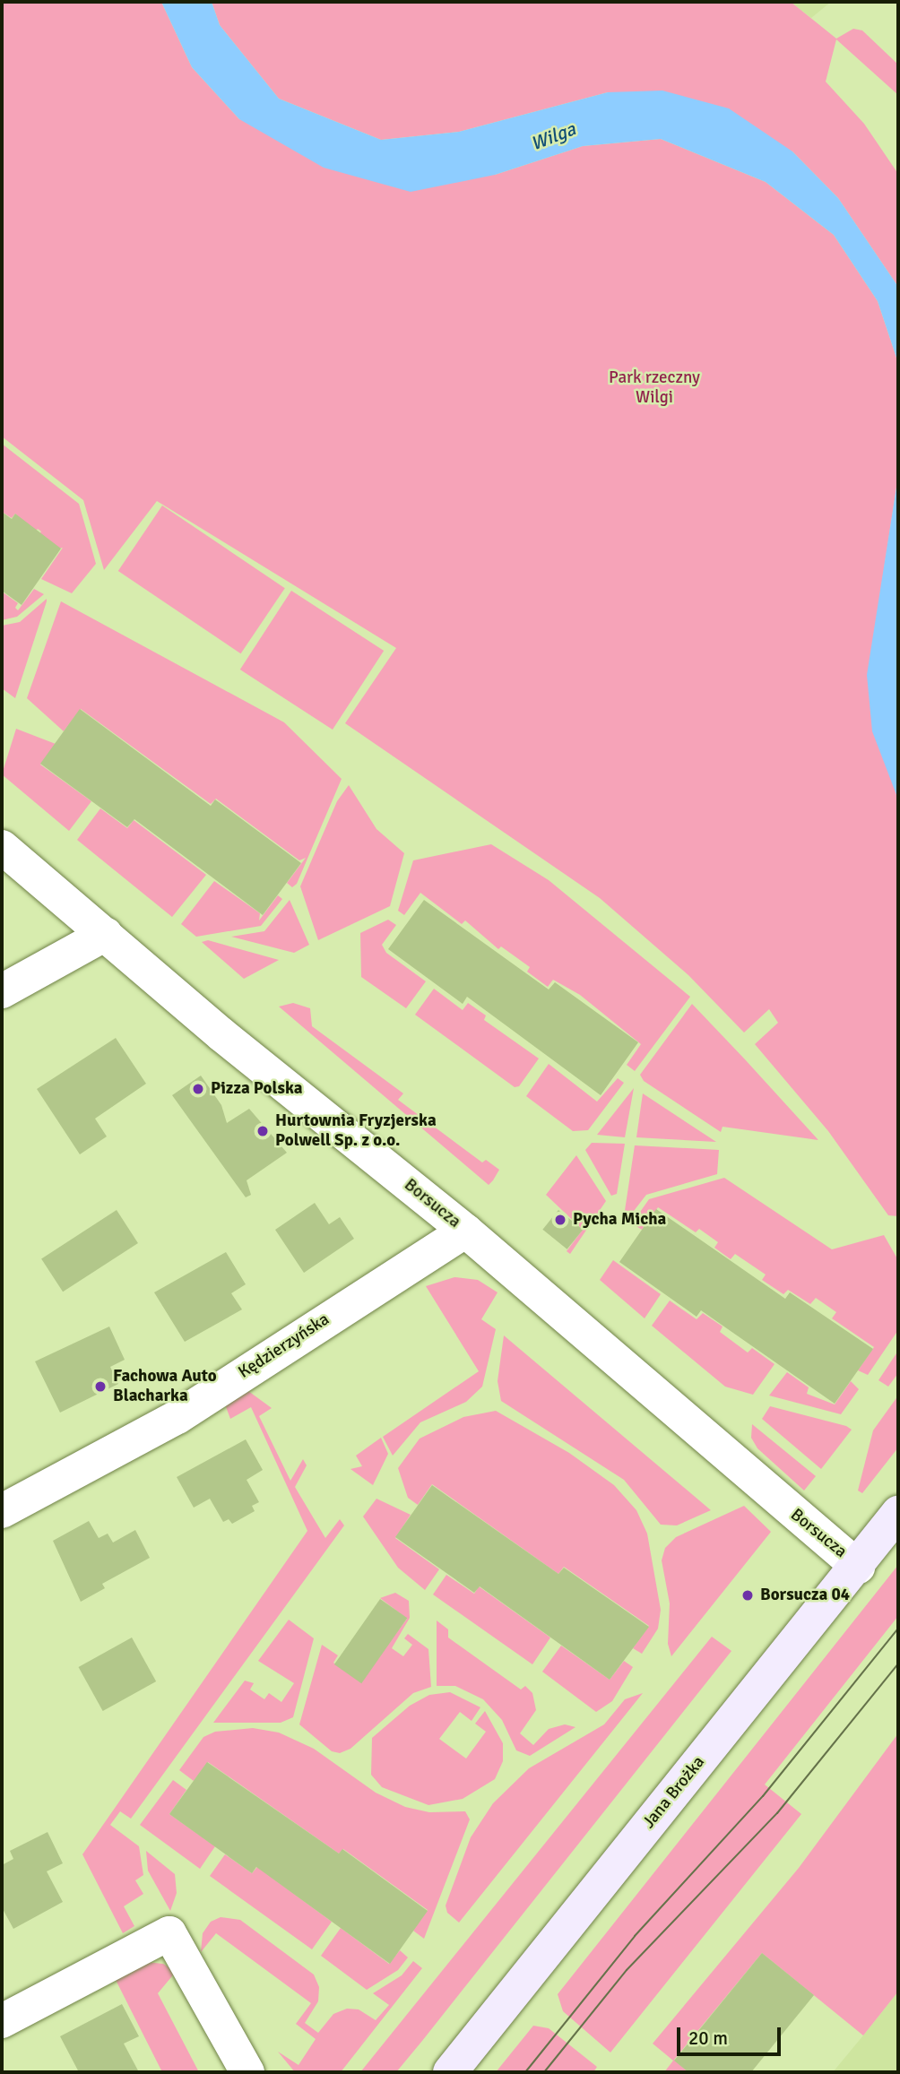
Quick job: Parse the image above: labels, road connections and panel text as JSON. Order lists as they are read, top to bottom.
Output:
{
  "streets": {
    "main road": ["Jana Brożka"],
    "street": ["Borsucza", "Kędzierzyńska"]
  },
  "crossings": [
    ["Borsucza", "Kędzierzyńska"],
    ["Borsucza", "Jana Brożka"]
  ],
  "water": ["Wilga"],
  "parks": ["Park rzeczny Wilgi"],
  "places": [
    "Pizza Polska",
    "Hurtownia Fryzjerska Polwell Sp. z o.o.",
    "Pycha Micha",
    "Fachowa Auto Blacharka",
    "Borsucza 04"
  ],
  "scale_bar": "20 m"
}
